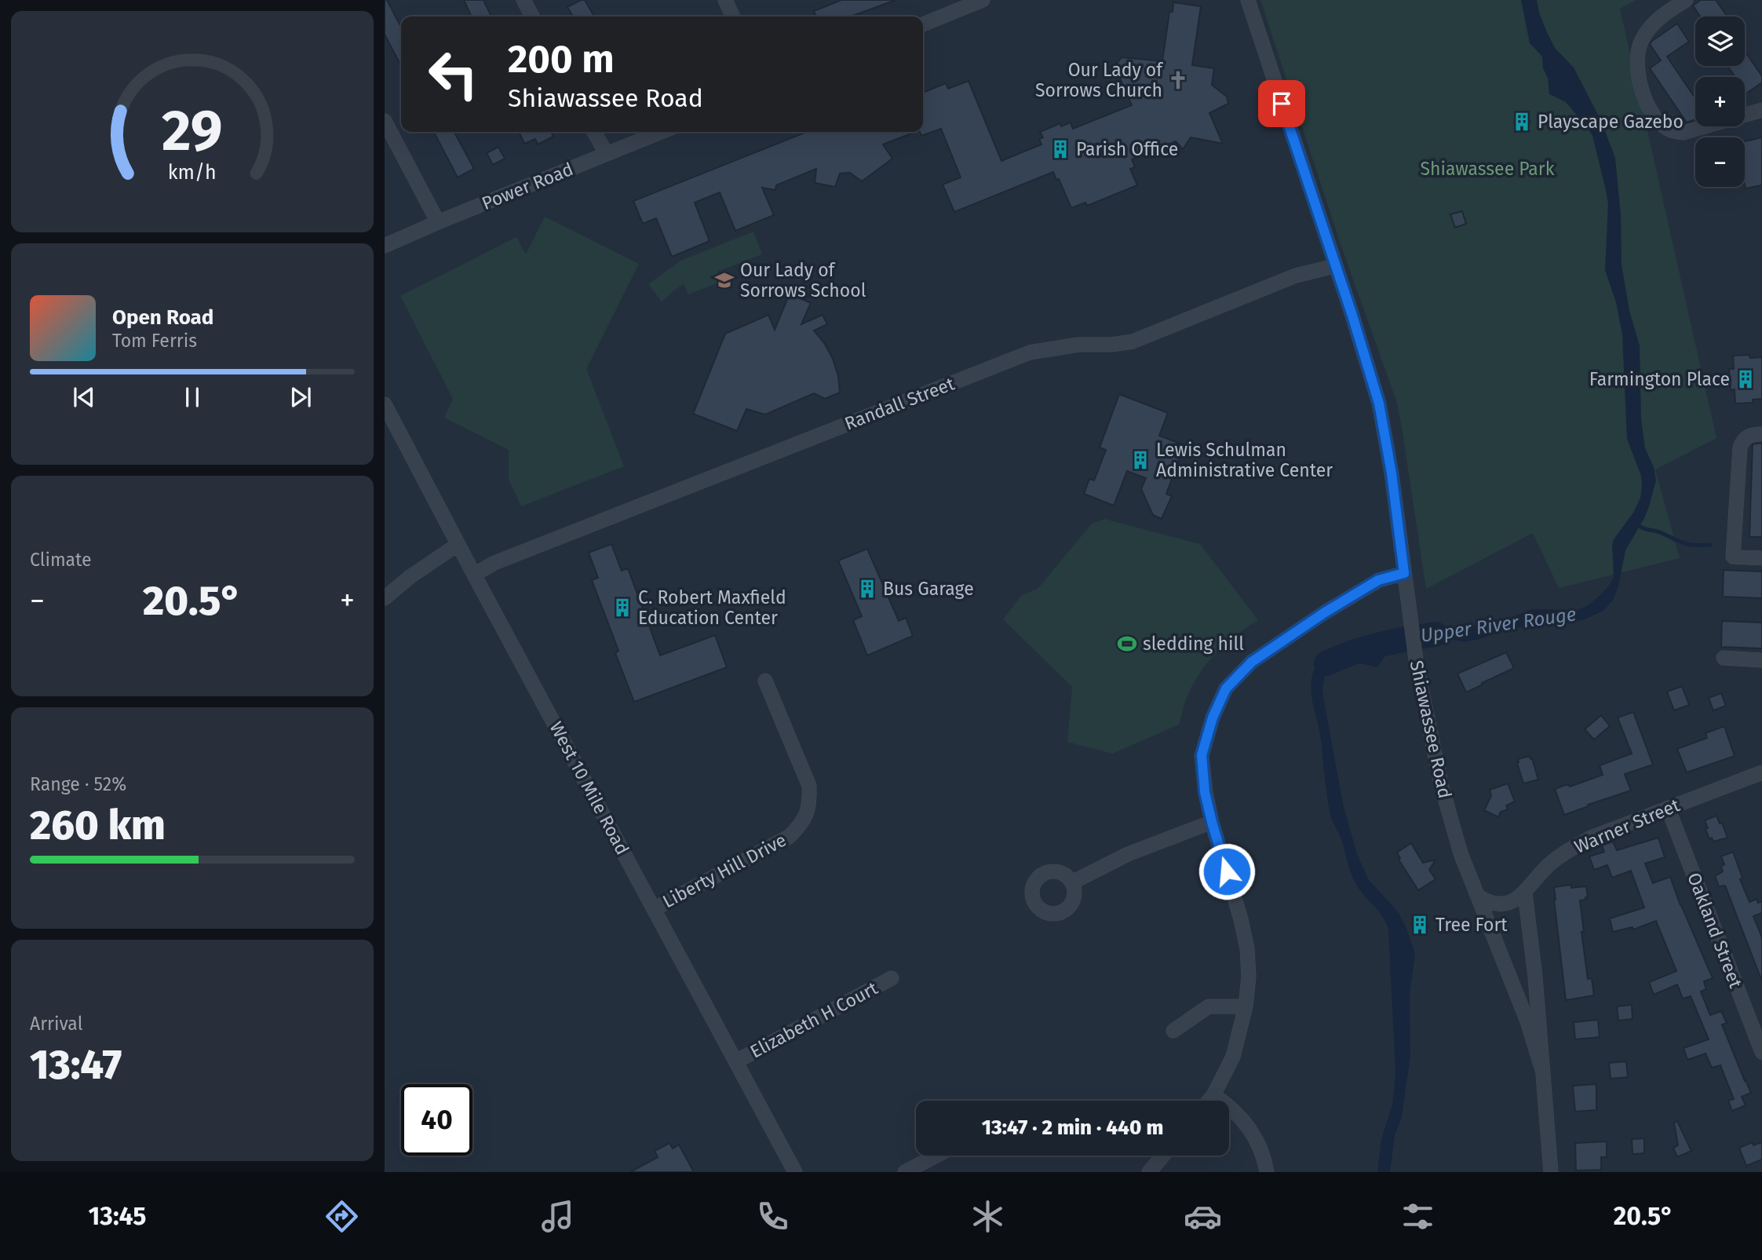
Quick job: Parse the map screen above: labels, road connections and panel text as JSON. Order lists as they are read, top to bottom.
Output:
{
  "streets": {
    "street": [
      "Power Road",
      "Randall Street",
      "Shiawassee Road",
      "West 10 Mile Road",
      "Warner Street",
      "Liberty Hill Drive",
      "Oakland Street",
      "Elizabeth H Court"
    ]
  },
  "crossings": [
    ["Randall Street", "Shiawassee Road"],
    ["Randall Street", "West 10 Mile Road"],
    ["Shiawassee Road", "Warner Street"],
    ["West 10 Mile Road", "Liberty Hill Drive"],
    ["West 10 Mile Road", "Elizabeth H Court"],
    ["Warner Street", "Oakland Street"]
  ],
  "water": ["Upper River Rouge"],
  "parks": ["Shiawassee Park"],
  "places": {
    "church": ["Our Lady of Sorrows Church"],
    "building": [
      "Playscape Gazebo",
      "Parish Office",
      "Farmington Place",
      "Lewis Schulman Administrative Center",
      "Bus Garage",
      "C. Robert Maxfield Education Center",
      "Tree Fort"
    ],
    "school or university": ["Our Lady of Sorrows School"],
    "sports": ["sledding hill"]
  },
  "page": {
    "map_buttons": ["+", "−"],
    "turn": ["200 m", "Shiawassee Road"],
    "song": ["Open Road", "Tom Ferris"],
    "tile": [
      "Climate",
      ["Range · 52%", "260 km"],
      ["Arrival", "13:47"]
    ],
    "heat": ["−", "20.5°", "+"],
    "limit": "40",
    "trip": "13:47 · 2 min · 440 m",
    "tabs": ["13:45", "20.5°"],
    "gauge": ["29", "km/h"]
  }
}
